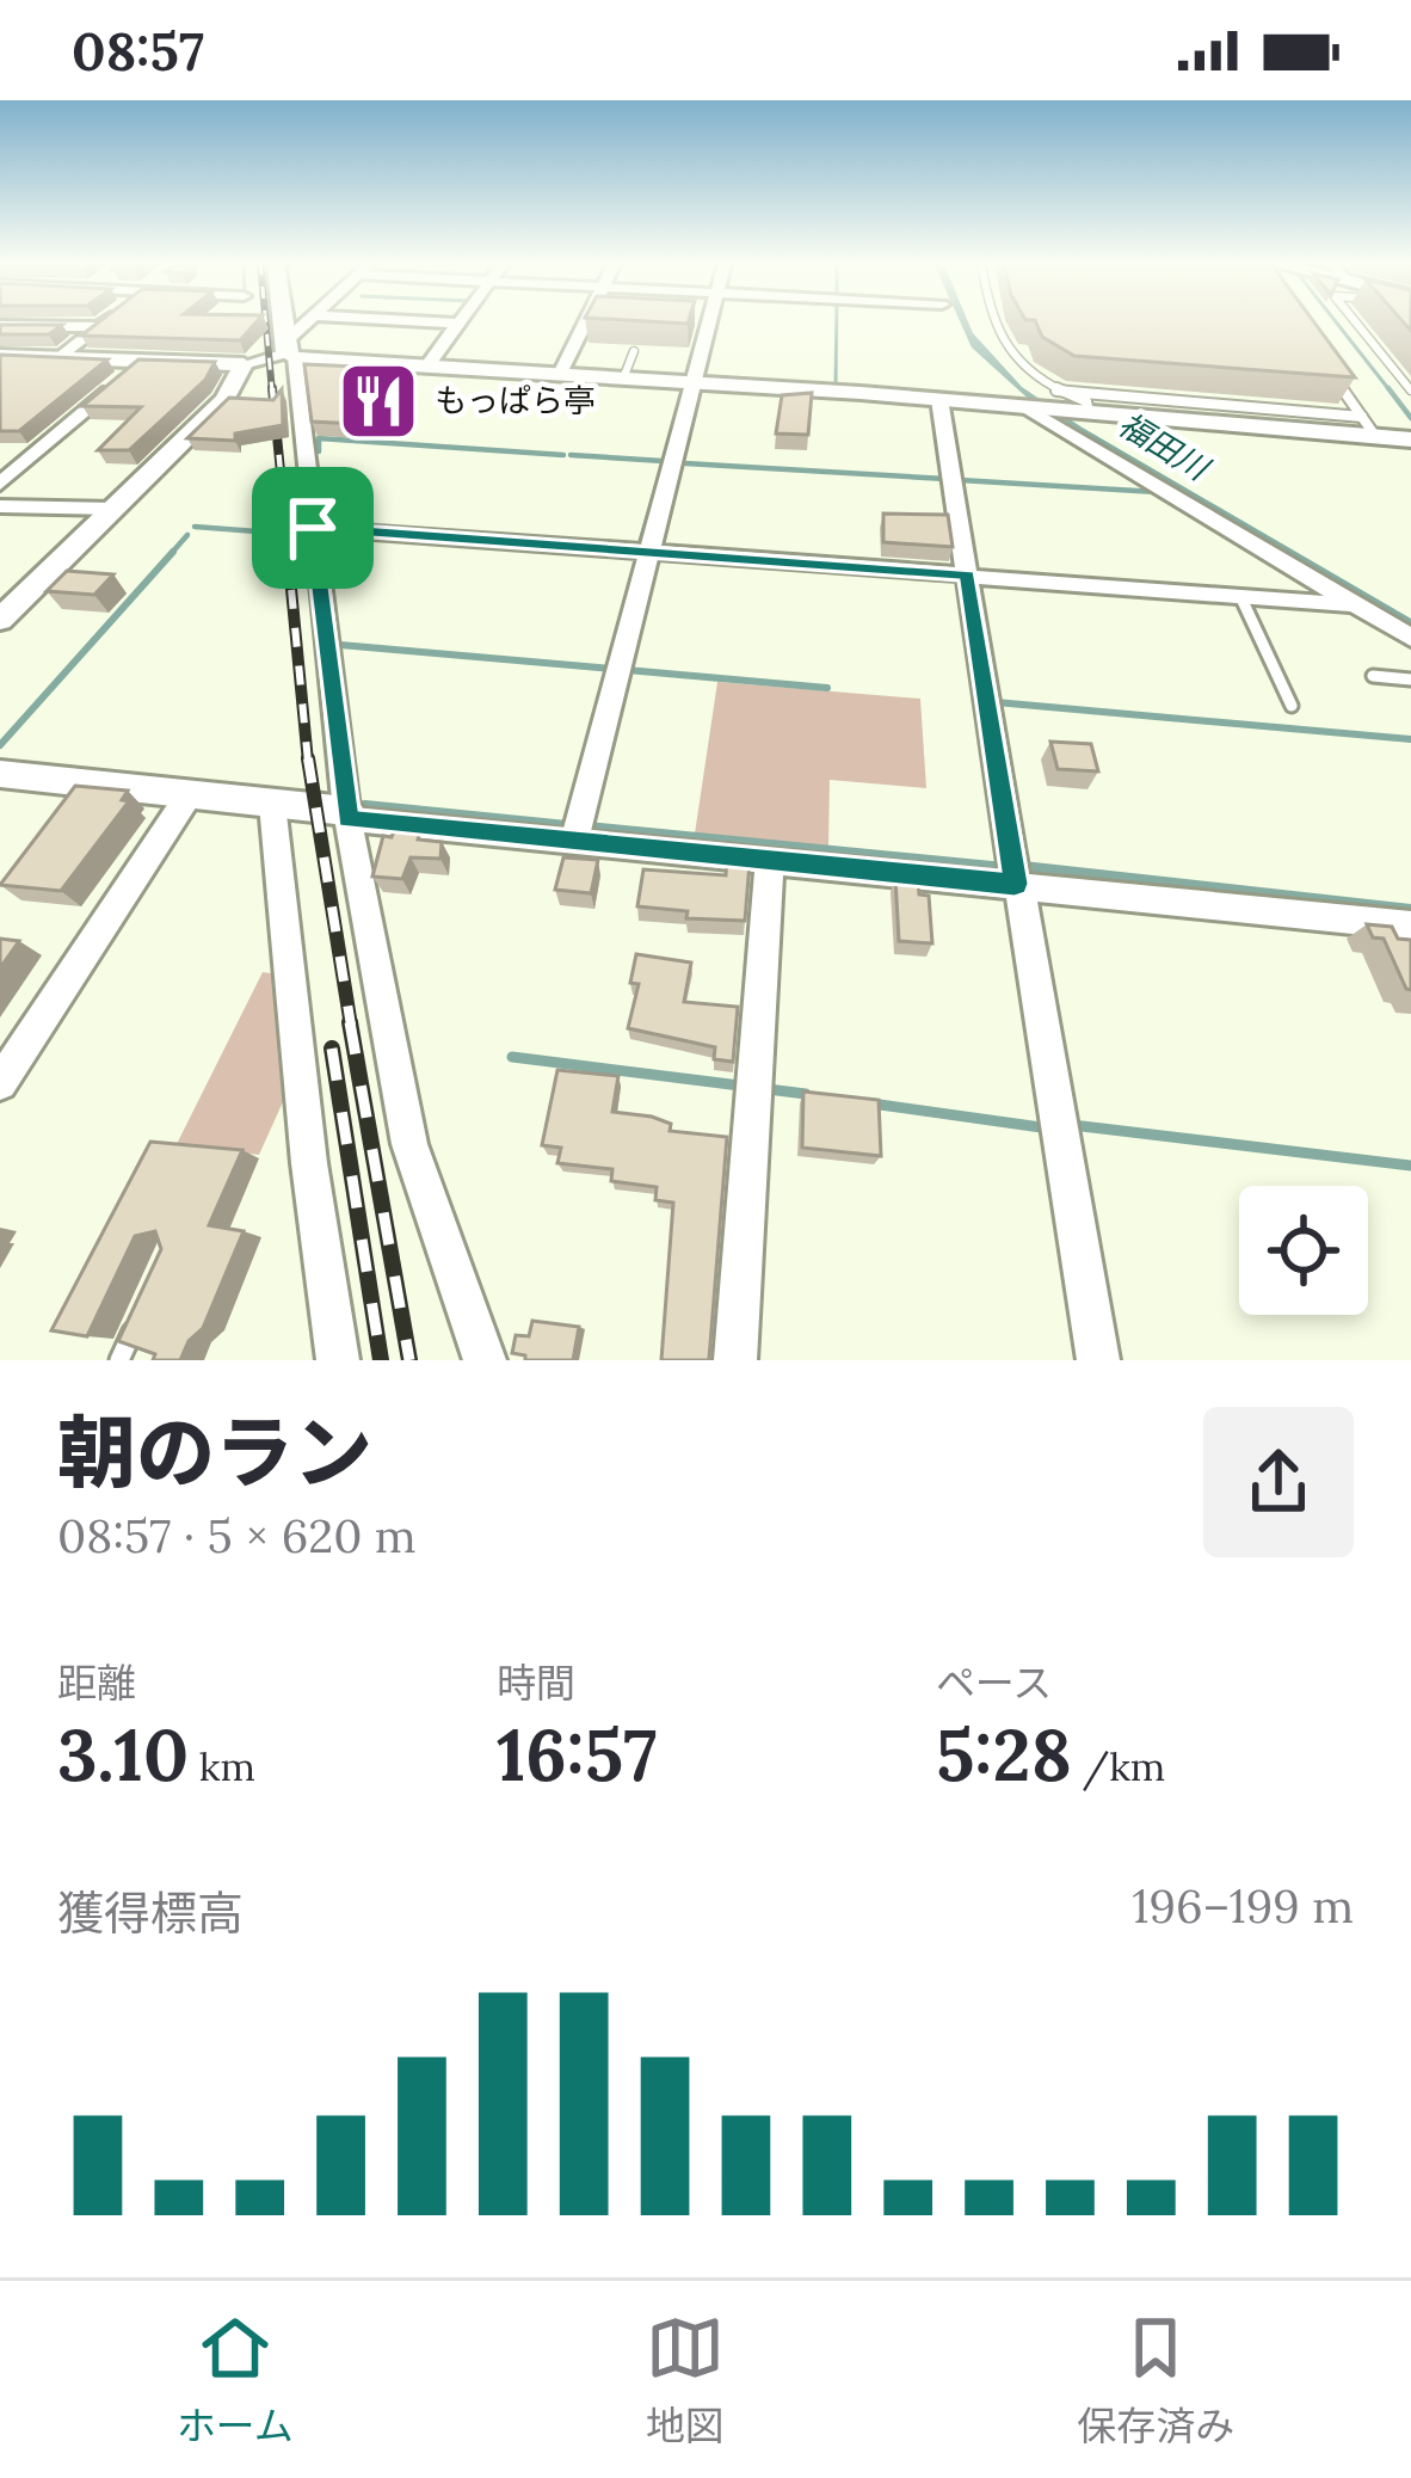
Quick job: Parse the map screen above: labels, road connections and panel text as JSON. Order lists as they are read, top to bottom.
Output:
{
  "water": ["福田川"],
  "places": {
    "restaurant": ["もっぱら亭"]
  },
  "page": {
    "status": "08:57",
    "heading": ["朝のラン", "08:57 · 5 × 620 m"],
    "stats": [
      ["距離", "3.10 km"],
      ["時間", "16:57"],
      ["ペース", "5:28 /km"]
    ],
    "chart": ["獲得標高", "196–199 m"],
    "tabs": ["ホーム", "地図", "保存済み"]
  }
}
